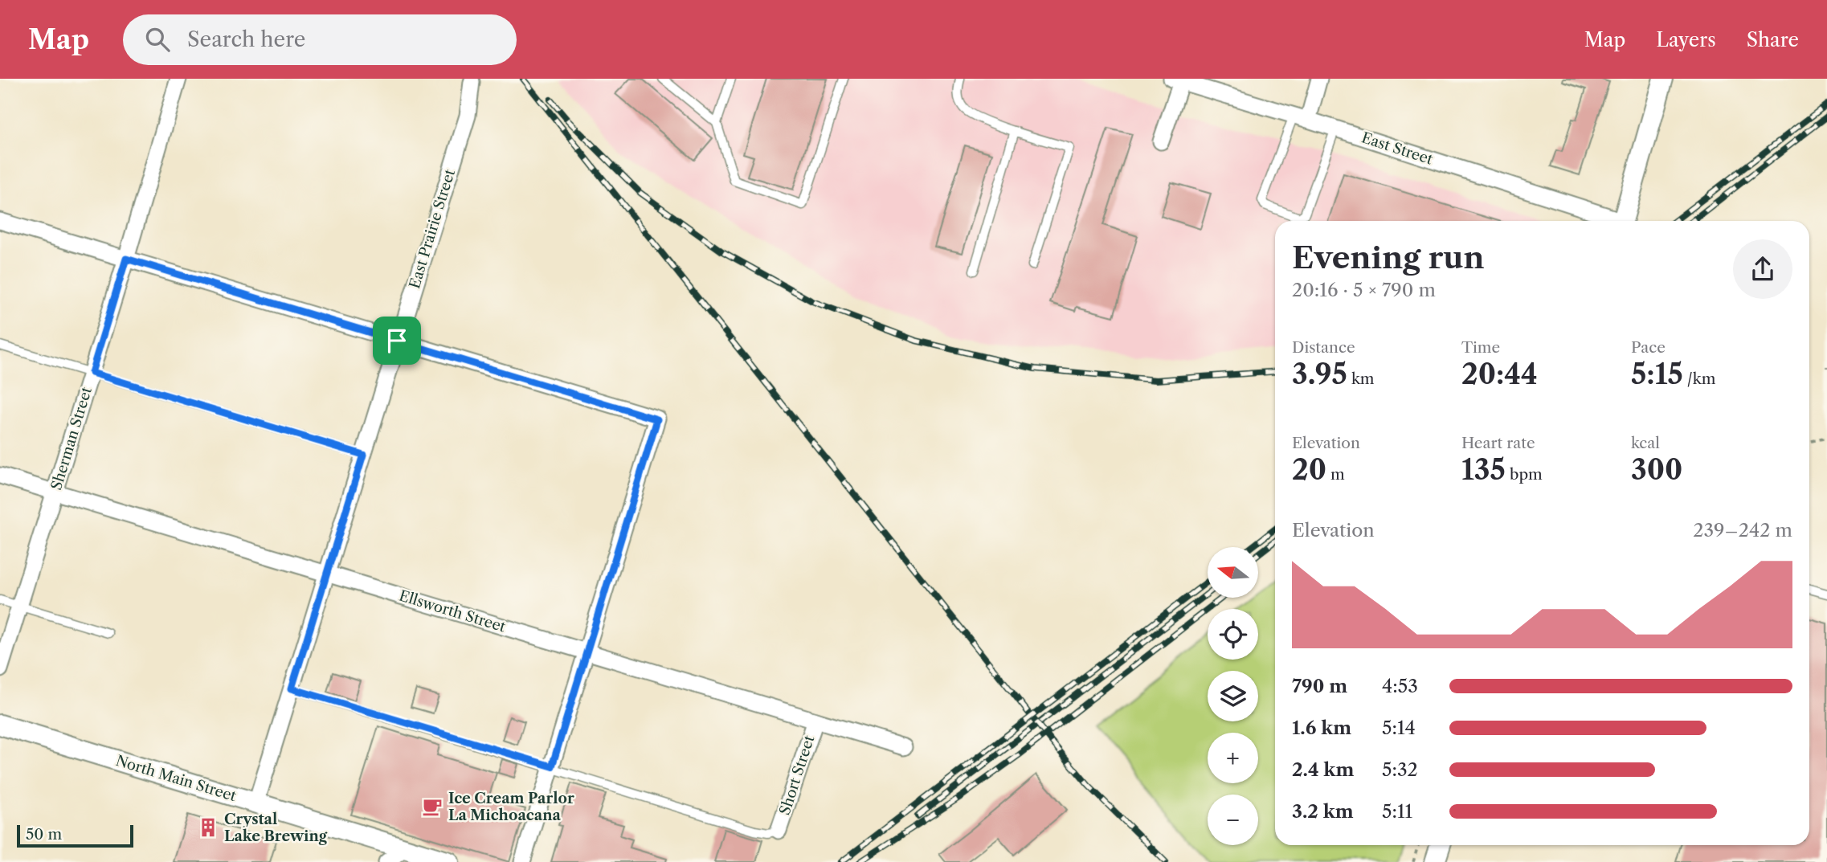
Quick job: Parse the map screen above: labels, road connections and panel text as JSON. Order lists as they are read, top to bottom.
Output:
{
  "streets": {
    "street": [
      "East Street",
      "East Prairie Street",
      "Sherman Street",
      "Ellsworth Street",
      "Short Street",
      "North Main Street"
    ]
  },
  "crossings": [
    ["East Prairie Street", "Ellsworth Street"],
    ["East Prairie Street", "North Main Street"],
    ["Sherman Street", "Ellsworth Street"],
    ["Ellsworth Street", "Short Street"]
  ],
  "places": {
    "cafe": ["Ice Cream Parlor La Michoacana"],
    "building": ["Crystal Lake Brewing"]
  },
  "scale_bar": "50 m",
  "north": "left",
  "page": {
    "header": "Map",
    "search": "Search here",
    "nav": ["Map", "Layers", "Share"],
    "heading": ["Evening run", "20:16 · 5 × 790 m"],
    "stats": [
      ["Distance", "3.95 km"],
      ["Time", "20:44"],
      ["Pace", "5:15 /km"],
      ["Elevation", "20 m"],
      ["Heart rate", "135 bpm"],
      ["kcal", "300"]
    ],
    "chart": ["Elevation", "239–242 m"],
    "map_buttons": ["+", "−"],
    "list": [
      {
        "name": "790 m",
        "note": "4:53"
      },
      {
        "name": "1.6 km",
        "note": "5:14"
      },
      {
        "name": "2.4 km",
        "note": "5:32"
      },
      {
        "name": "3.2 km",
        "note": "5:11"
      }
    ],
    "scale": "50 m"
  }
}
